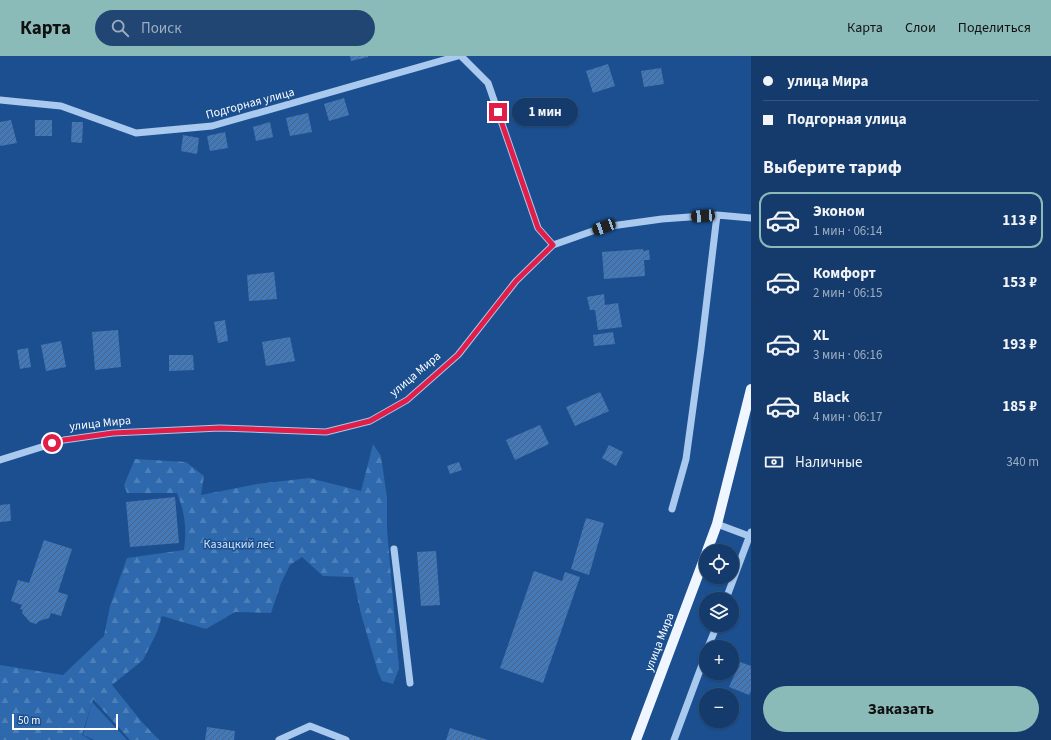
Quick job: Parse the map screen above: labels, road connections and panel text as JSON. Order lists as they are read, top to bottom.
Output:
{
  "streets": {
    "main road": ["улица Мира"],
    "street": ["Подгорная улица"]
  },
  "crossings": [
    ["Подгорная улица", "улица Мира"]
  ],
  "parks": ["Казацкий лес"],
  "scale_bar": "50 m",
  "page": {
    "header": "Карта",
    "search": "Поиск",
    "nav": ["Карта", "Слои", "Поделиться"],
    "banner": ["улица Мира", "Подгорная улица"],
    "bubble": "1 мин",
    "heading": "Выберите тариф",
    "list": [
      {
        "name": "Эконом",
        "note": "1 мин · 06:14",
        "value": "113 ₽"
      },
      {
        "name": "Комфорт",
        "note": "2 мин · 06:15",
        "value": "153 ₽"
      },
      {
        "name": "XL",
        "note": "3 мин · 06:16",
        "value": "193 ₽"
      },
      {
        "name": "Black",
        "note": "4 мин · 06:17",
        "value": "185 ₽"
      }
    ],
    "pay": ["Наличные", "340 m"],
    "map_buttons": ["+", "−"],
    "buttons": "Заказать",
    "scale": "50 m"
  }
}
